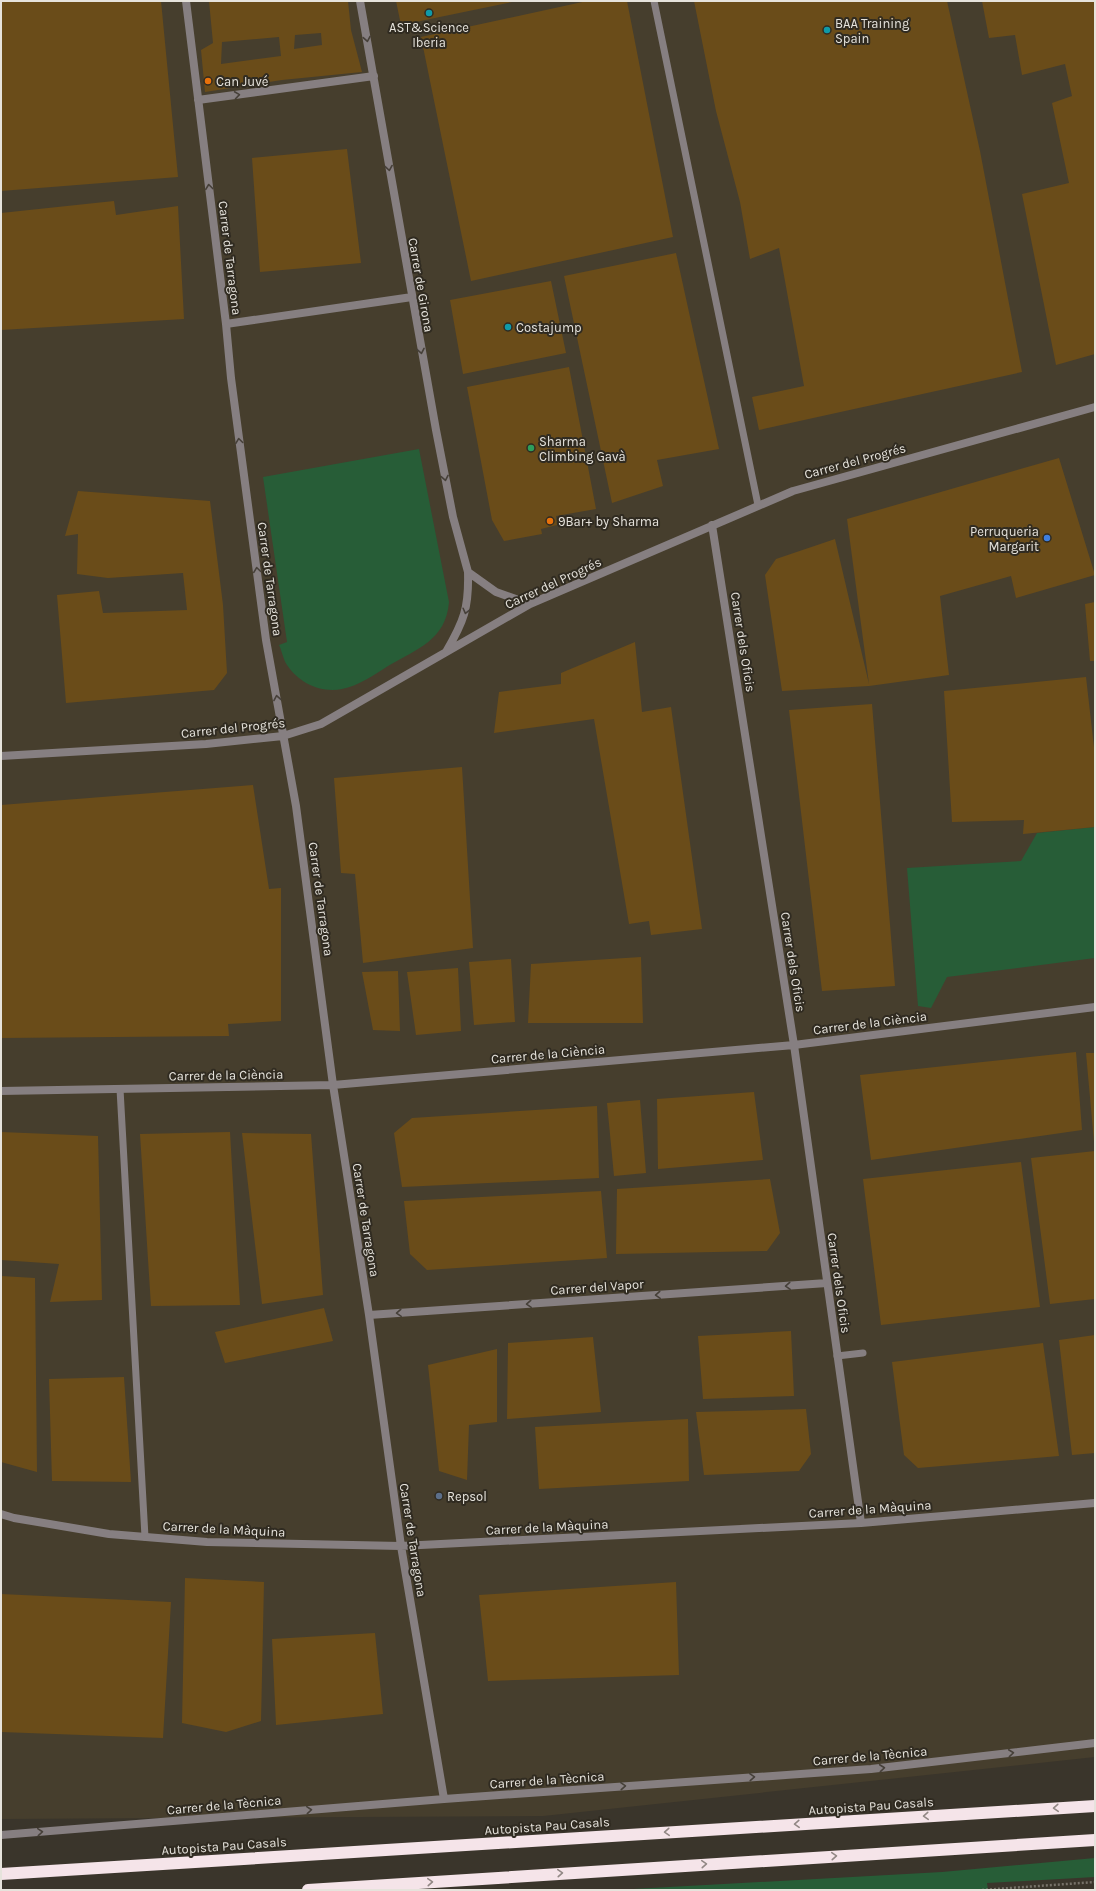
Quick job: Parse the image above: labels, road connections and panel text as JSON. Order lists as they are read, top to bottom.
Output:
{
  "streets": {
    "highway": ["Autopista Pau Casals"],
    "street": [
      "Carrer de Tarragona",
      "Carrer de Girona",
      "Carrer del Progrés",
      "Carrer dels Oficis",
      "Carrer de la Ciència",
      "Carrer del Vapor",
      "Carrer de la Màquina",
      "Carrer de la Tècnica"
    ]
  },
  "crossings": [
    ["Carrer de Tarragona", "Carrer del Progrés"],
    ["Carrer de Tarragona", "Carrer de la Ciència"],
    ["Carrer de Tarragona", "Carrer del Vapor"],
    ["Carrer de Tarragona", "Carrer de la Màquina"],
    ["Carrer de Tarragona", "Carrer de la Tècnica"],
    ["Carrer de Girona", "Carrer del Progrés"],
    ["Carrer del Progrés", "Carrer dels Oficis"],
    ["Carrer dels Oficis", "Carrer de la Ciència"],
    ["Carrer dels Oficis", "Carrer del Vapor"],
    ["Carrer dels Oficis", "Carrer de la Màquina"]
  ],
  "one_way": [
    "Carrer de Tarragona",
    "Carrer de Girona",
    "Carrer del Vapor",
    "Carrer de la Tècnica"
  ],
  "places": [
    "AST&Science Iberia",
    "BAA Training Spain",
    "Can Juvé",
    "Costajump",
    "Sharma Climbing Gavà",
    "9Bar+ by Sharma",
    "Perruqueria Margarit",
    "Repsol"
  ]
}
